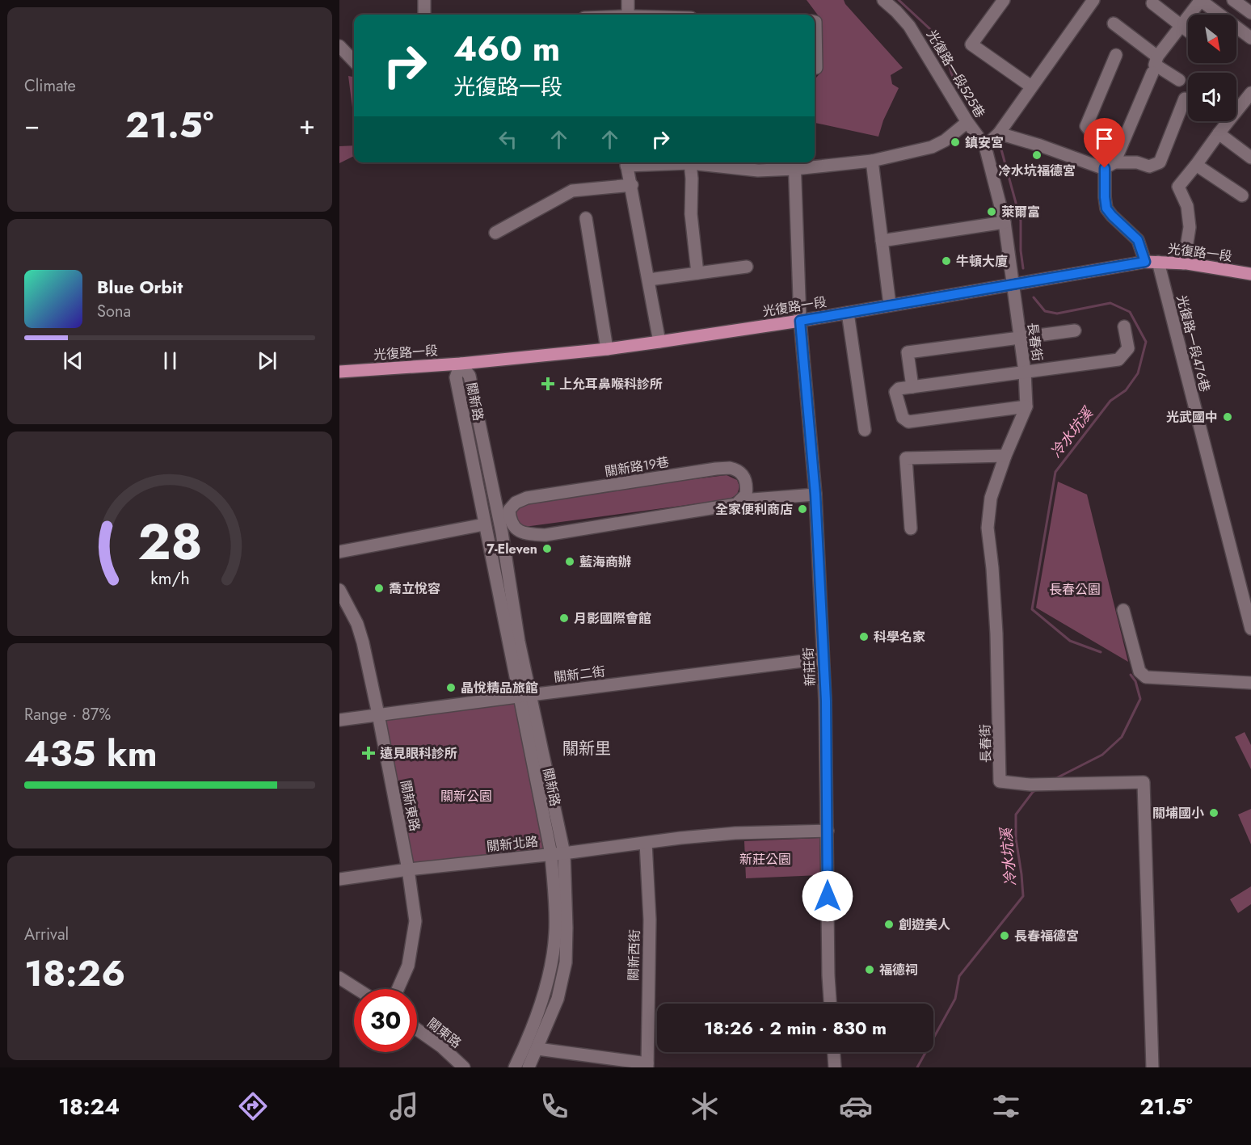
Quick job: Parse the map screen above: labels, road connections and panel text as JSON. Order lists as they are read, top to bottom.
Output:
{
  "streets": {
    "main road": ["光復路一段"],
    "street": [
      "光復路一段525巷",
      "長春街",
      "光復路一段476巷",
      "關新路",
      "關新路19巷",
      "新莊街",
      "關新二街",
      "關新東路",
      "關新北路",
      "關新西街",
      "關東路"
    ]
  },
  "crossings": [
    ["光復路一段525巷", "光復路一段"],
    ["光復路一段525巷", "長春街"],
    ["光復路一段", "長春街"],
    ["光復路一段", "光復路一段476巷"],
    ["光復路一段", "關新路"],
    ["光復路一段", "新莊街"],
    ["關新路", "關新路19巷"],
    ["關新路", "關新二街"],
    ["關新路", "關新北路"],
    ["新莊街", "關新二街"],
    ["新莊街", "關新北路"],
    ["關新二街", "關新東路"],
    ["關新東路", "關新北路"],
    ["關新北路", "關新西街"]
  ],
  "districts": ["關新里"],
  "water": ["冷水坑溪"],
  "parks": ["長春公園", "關新公園", "新莊公園"],
  "places": {
    "other": [
      "鎮安宮",
      "冷水坑福德宮",
      "萊爾富",
      "牛頓大廈",
      "光武國中",
      "全家便利商店",
      "7-Eleven",
      "藍海商辦",
      "喬立悅容",
      "月影國際會館",
      "科學名家",
      "晶悅精品旅館",
      "關埔國小",
      "創遊美人",
      "長春福德宮",
      "福德祠"
    ],
    "health": ["上允耳鼻喉科診所", "遠見眼科診所"]
  },
  "north": "bottom right",
  "page": {
    "tile": [
      "Climate",
      ["Range · 87%", "435 km"],
      ["Arrival", "18:26"]
    ],
    "turn": ["460 m", "光復路一段"],
    "heat": ["−", "21.5°", "+"],
    "song": ["Blue Orbit", "Sona"],
    "limit": "30",
    "trip": "18:26 · 2 min · 830 m",
    "tabs": ["18:24", "21.5°"],
    "gauge": ["28", "km/h"]
  }
}
